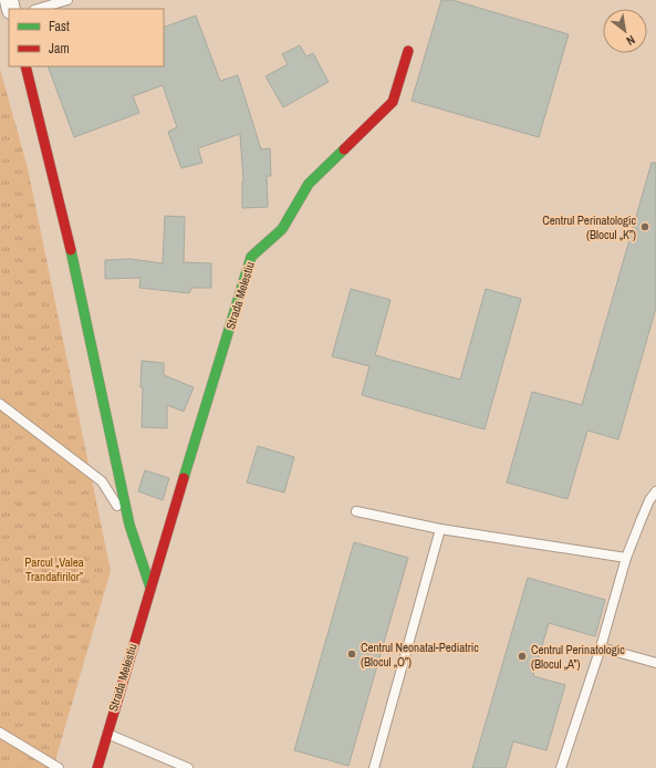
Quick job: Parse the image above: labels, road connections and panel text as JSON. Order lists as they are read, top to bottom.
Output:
{
  "streets": {
    "street": ["Strada Melestiu"]
  },
  "parks": ["Parcul „Valea Trandafirilor”"],
  "places": ["Centrul Perinatologic (Blocul „K”)", "Centrul Neonatal-Pediatric (Blocul „O”)", "Centrul Perinatologic (Blocul „A”)"],
  "legend": ["Fast", "Jam"],
  "north": "bottom right"
}
